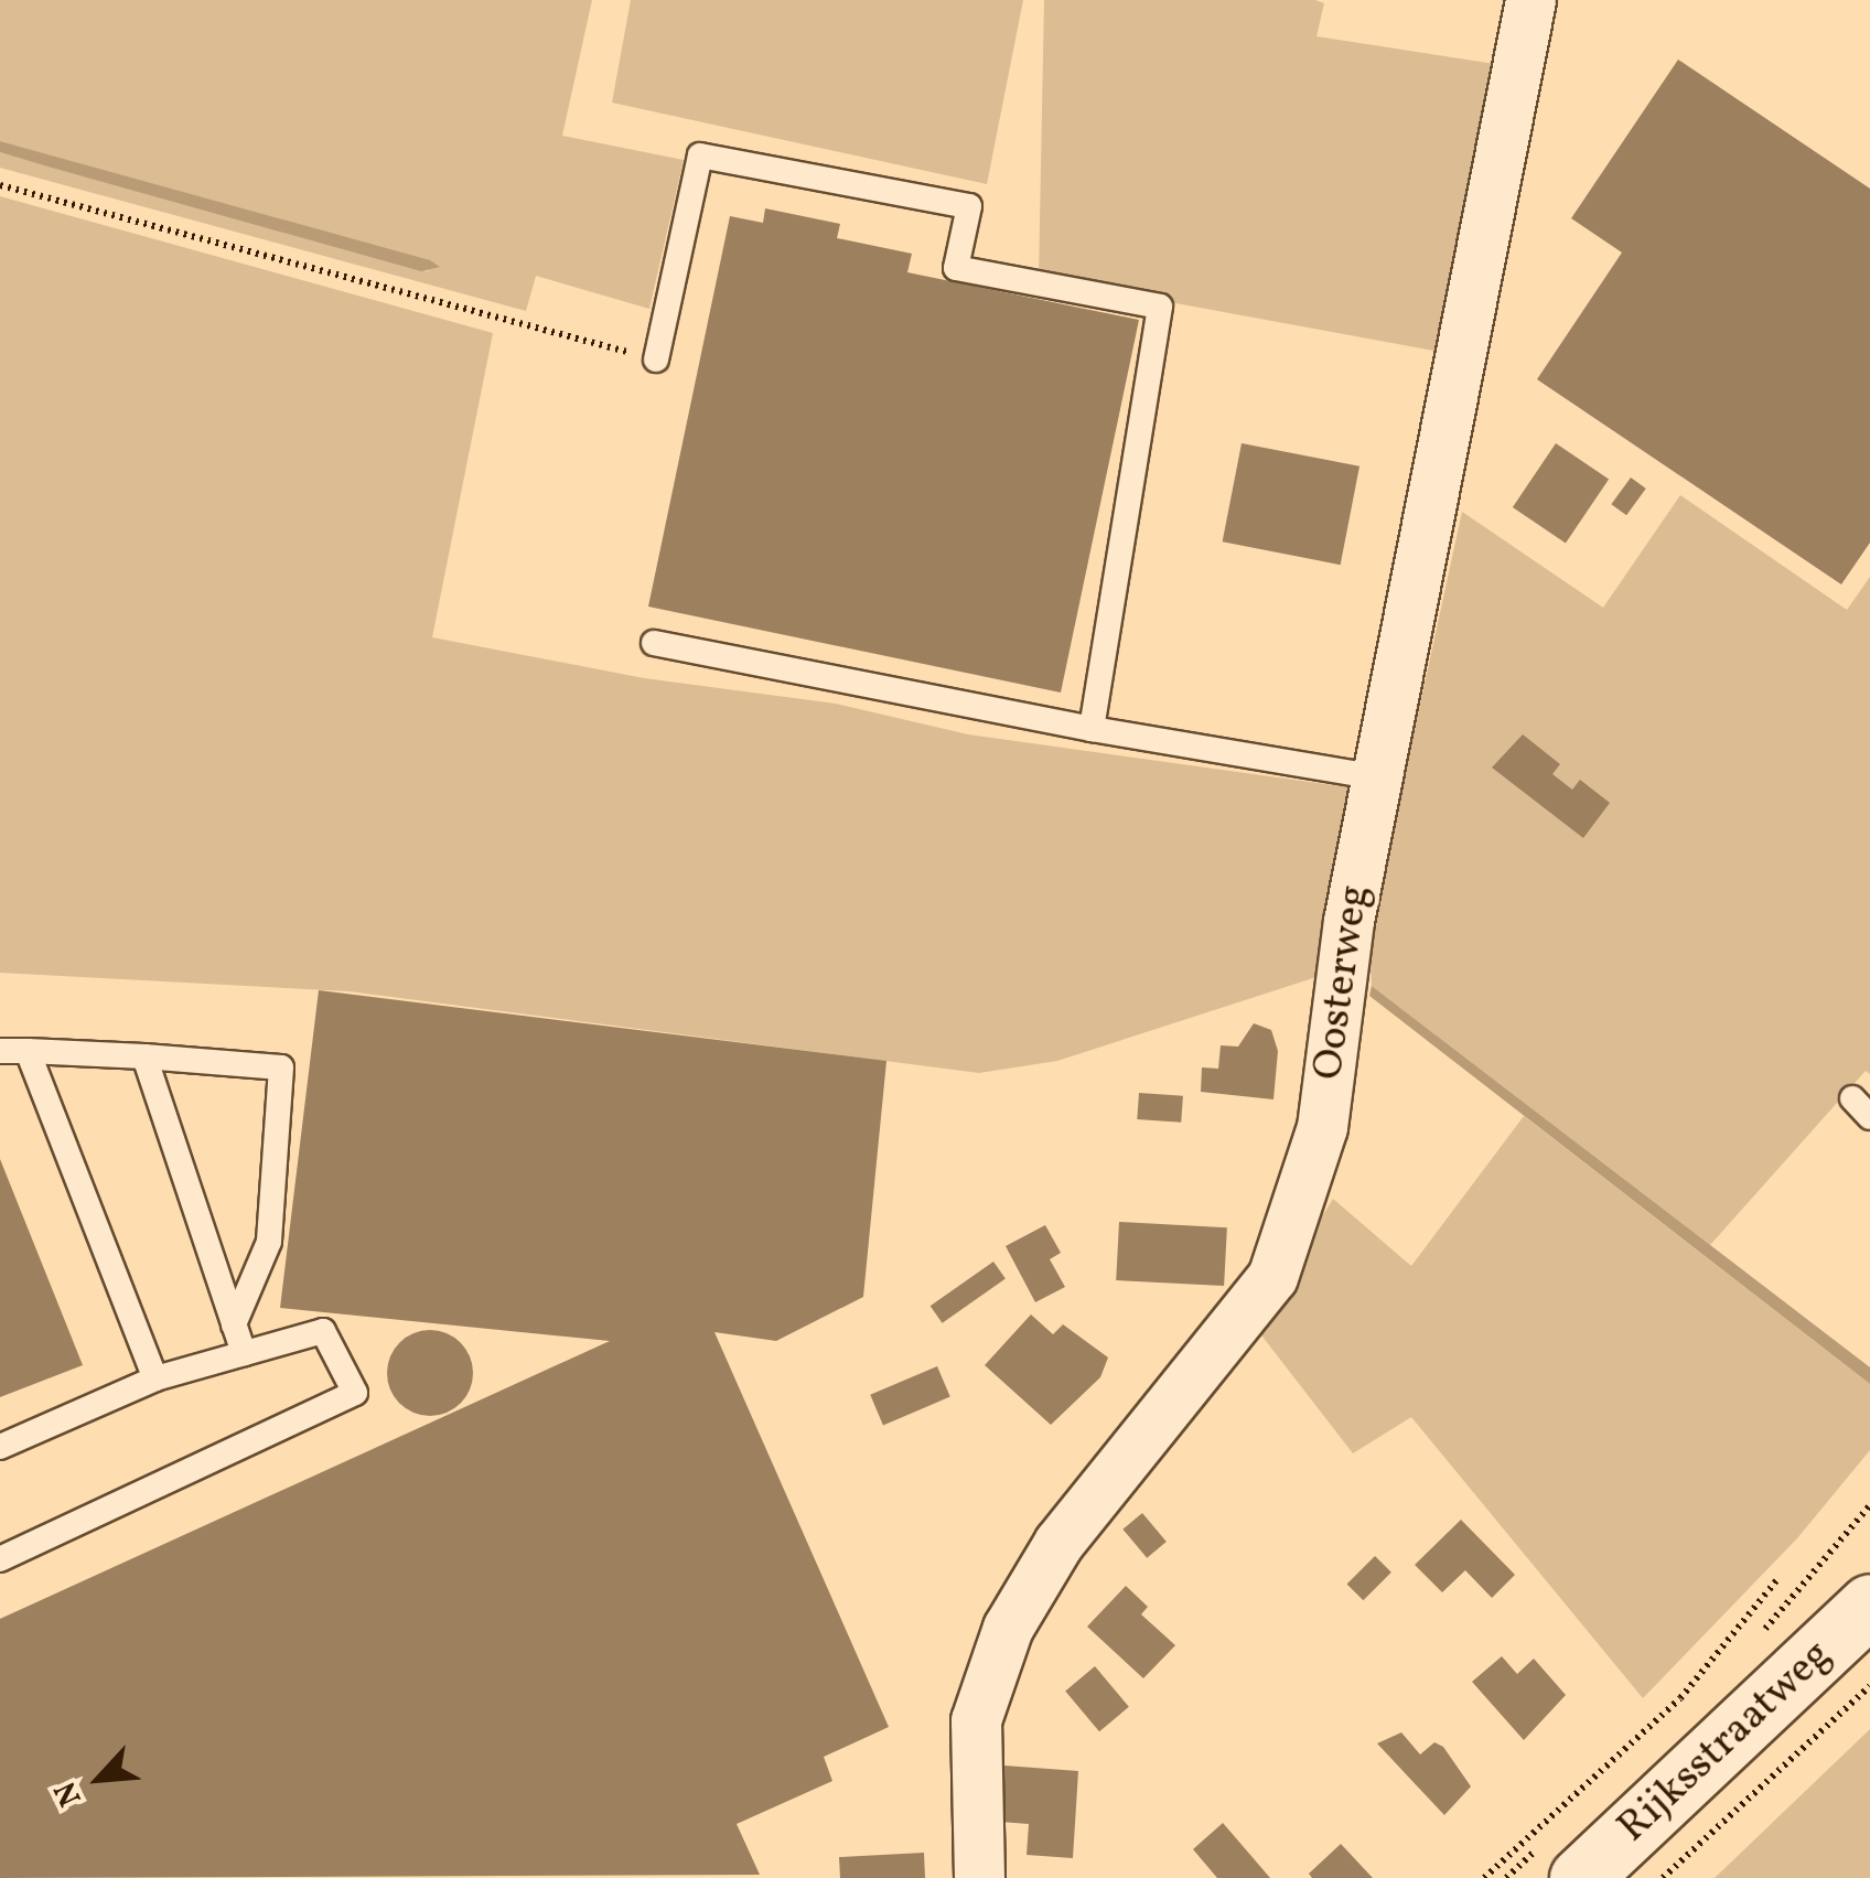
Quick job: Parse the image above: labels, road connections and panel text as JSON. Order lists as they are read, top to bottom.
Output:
{
  "streets": {
    "main road": ["Rijksstraatweg"],
    "street": ["Oosterweg"]
  },
  "north": "bottom left"
}
